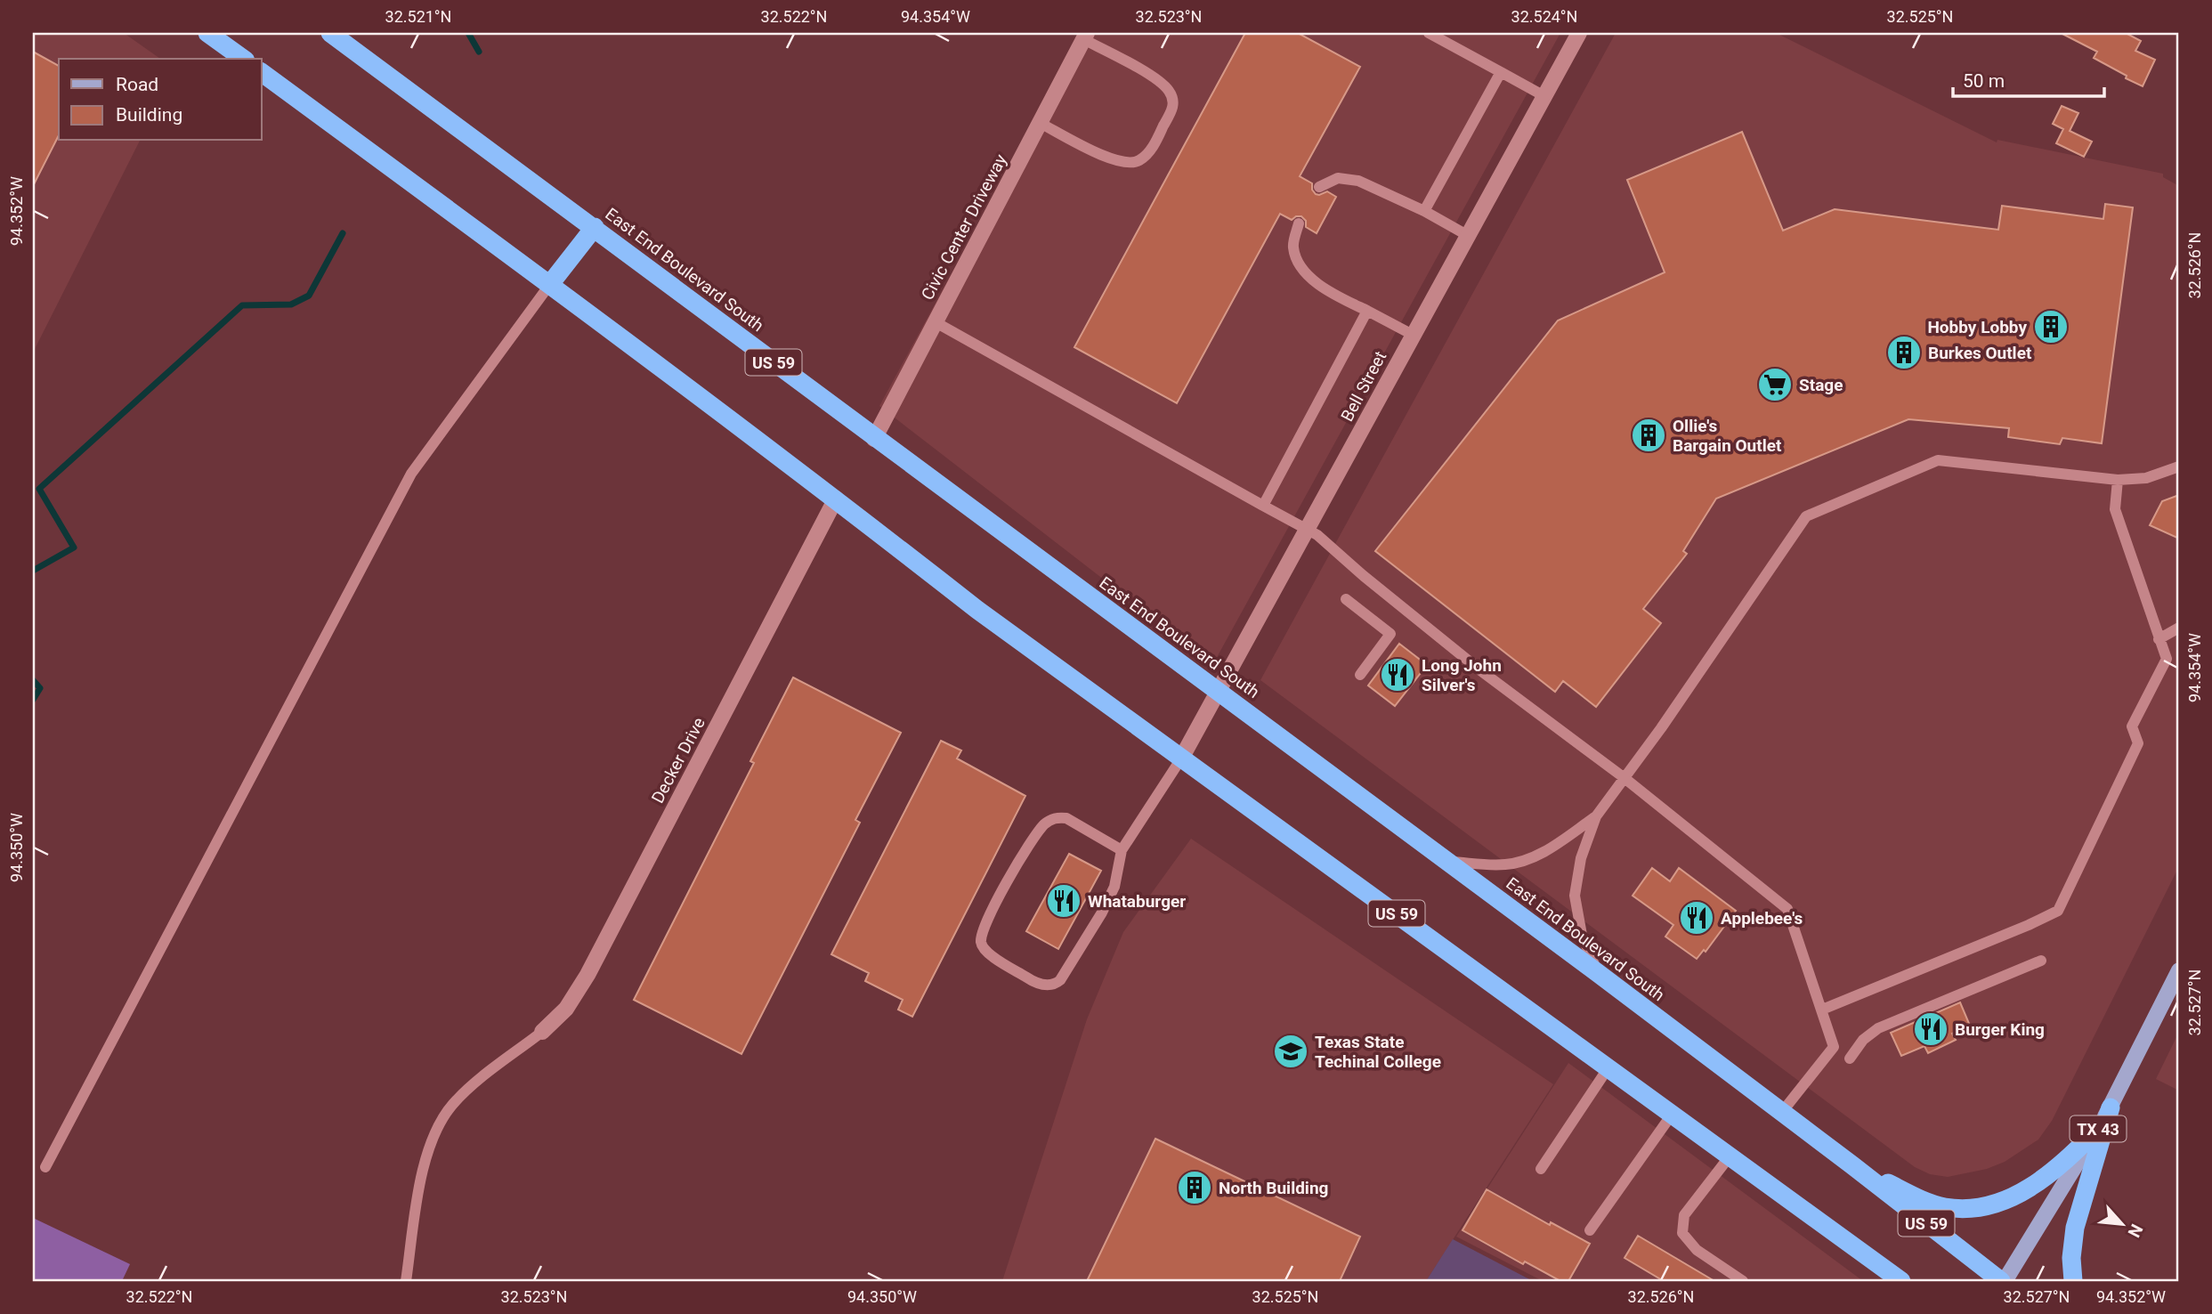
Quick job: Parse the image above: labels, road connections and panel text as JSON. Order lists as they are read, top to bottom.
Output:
{
  "streets": {
    "highway": ["East End Boulevard South", "US 59"],
    "main road": ["TX 43"],
    "street": ["Civic Center Driveway", "Bell Street", "Decker Drive"]
  },
  "crossings": [
    ["Civic Center Driveway", "East End Boulevard South"],
    ["East End Boulevard South", "Bell Street"],
    ["East End Boulevard South", "TX 43"],
    ["US 59", "Bell Street"],
    ["US 59", "Decker Drive"]
  ],
  "places": {
    "building": [
      "Hobby Lobby",
      "Burkes Outlet",
      "Ollie's Bargain Outlet",
      "North Building"
    ],
    "supermarket": ["Stage"],
    "restaurant": [
      "Long John Silver's",
      "Whataburger",
      "Applebee's",
      "Burger King"
    ],
    "school or university": ["Texas State Techinal College"]
  },
  "legend": ["Road", "Building"],
  "scale_bar": "50 m",
  "north": "bottom right",
  "coordinates": [
    "32.521°N",
    "32.522°N",
    "94.354°W",
    "32.523°N",
    "32.524°N",
    "32.525°N",
    "94.352°W",
    "32.526°N",
    "94.350°W",
    "32.527°N"
  ]
}
